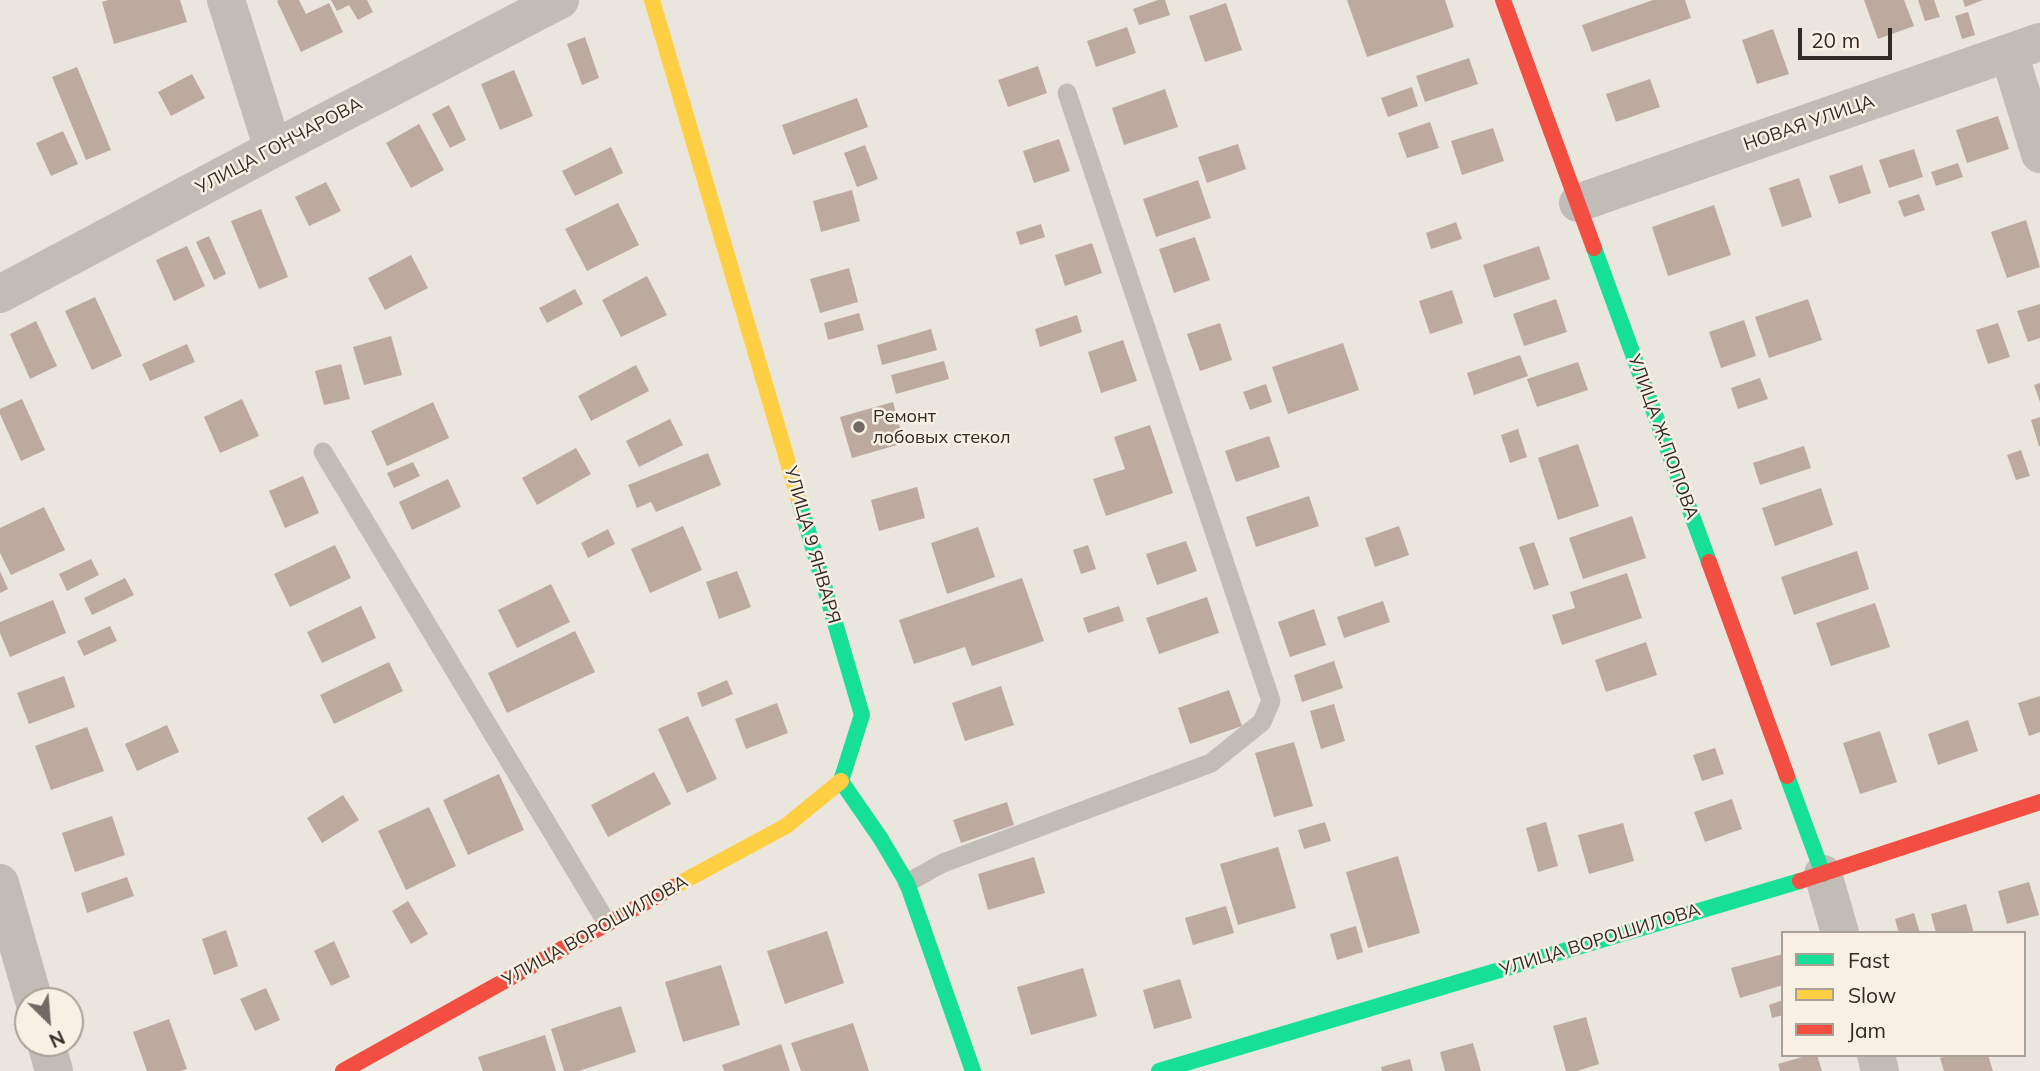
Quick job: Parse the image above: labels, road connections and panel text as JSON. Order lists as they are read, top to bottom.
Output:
{
  "streets": {
    "street": [
      "НОВАЯ УЛИЦА",
      "УЛИЦА ГОНЧАРОВА",
      "УЛИЦА Ж.ПОПОВА",
      "УЛИЦА 9 ЯНВАРЯ",
      "УЛИЦА ВОРОШИЛОВА"
    ]
  },
  "crossings": [
    ["НОВАЯ УЛИЦА", "УЛИЦА Ж.ПОПОВА"],
    ["УЛИЦА Ж.ПОПОВА", "УЛИЦА ВОРОШИЛОВА"],
    ["УЛИЦА 9 ЯНВАРЯ", "УЛИЦА ВОРОШИЛОВА"]
  ],
  "places": ["Ремонт лобовых стекол"],
  "legend": ["Fast", "Slow", "Jam"],
  "scale_bar": "20 m",
  "north": "bottom right"
}
